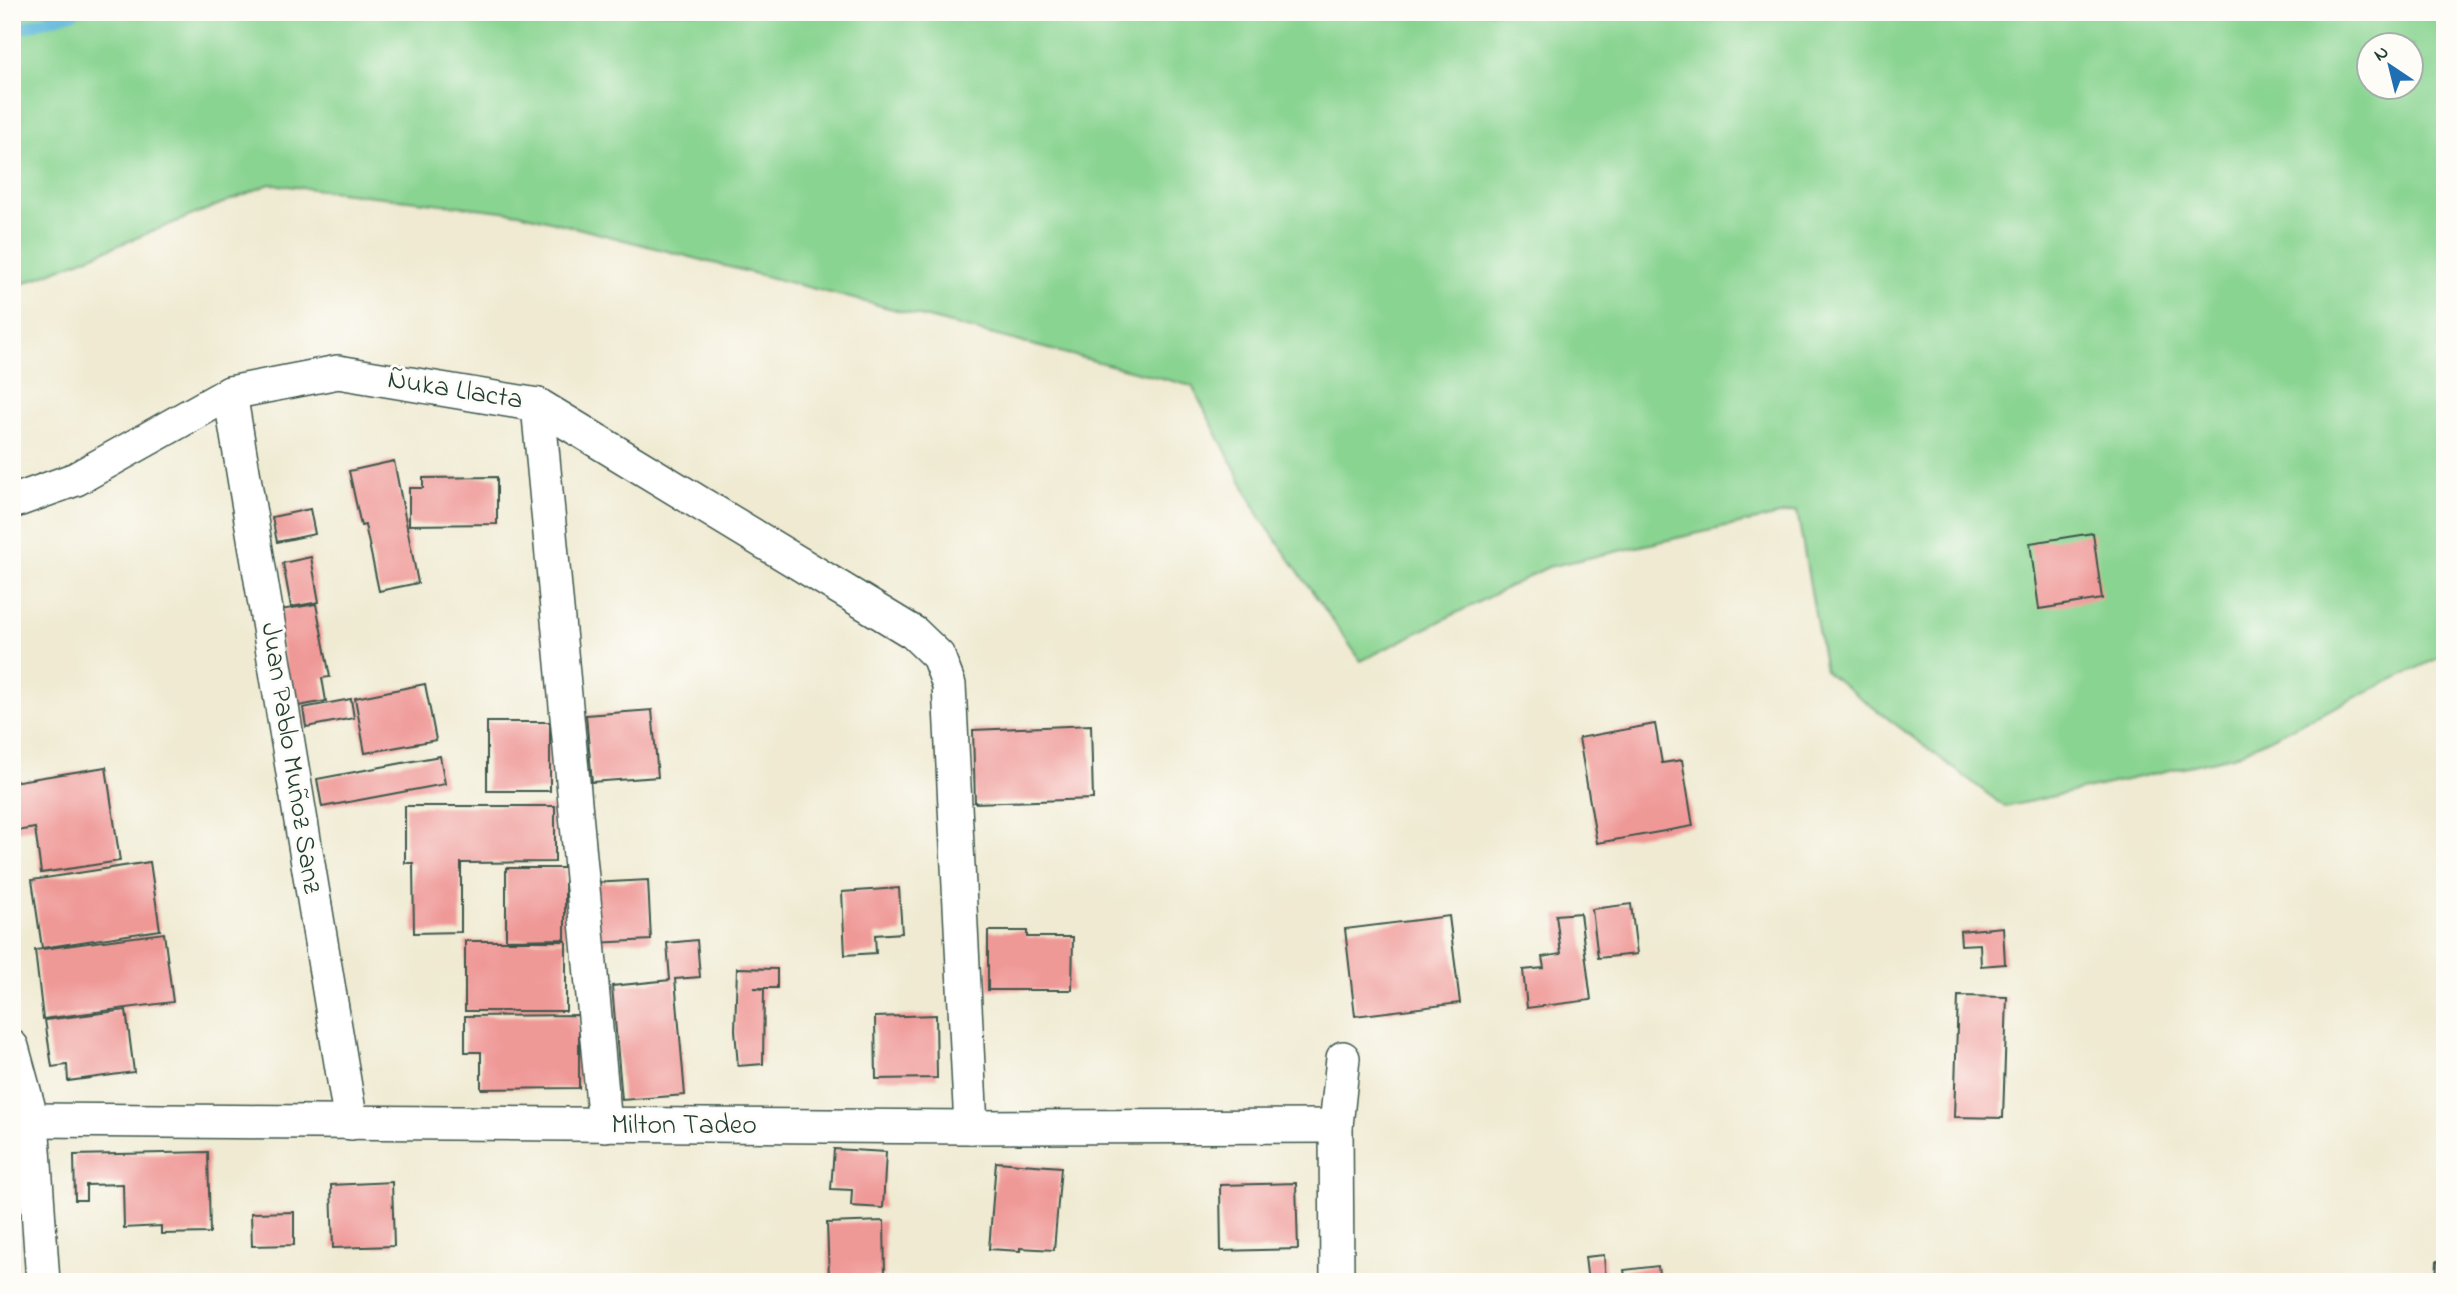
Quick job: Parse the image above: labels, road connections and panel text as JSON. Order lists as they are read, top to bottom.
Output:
{
  "streets": {
    "street": ["Ñuka Llacta", "Juan Pablo Muñoz Sanz", "Milton Tadeo"]
  },
  "crossings": [
    ["Ñuka Llacta", "Juan Pablo Muñoz Sanz"],
    ["Ñuka Llacta", "Milton Tadeo"],
    ["Juan Pablo Muñoz Sanz", "Milton Tadeo"]
  ],
  "north": "top left"
}
